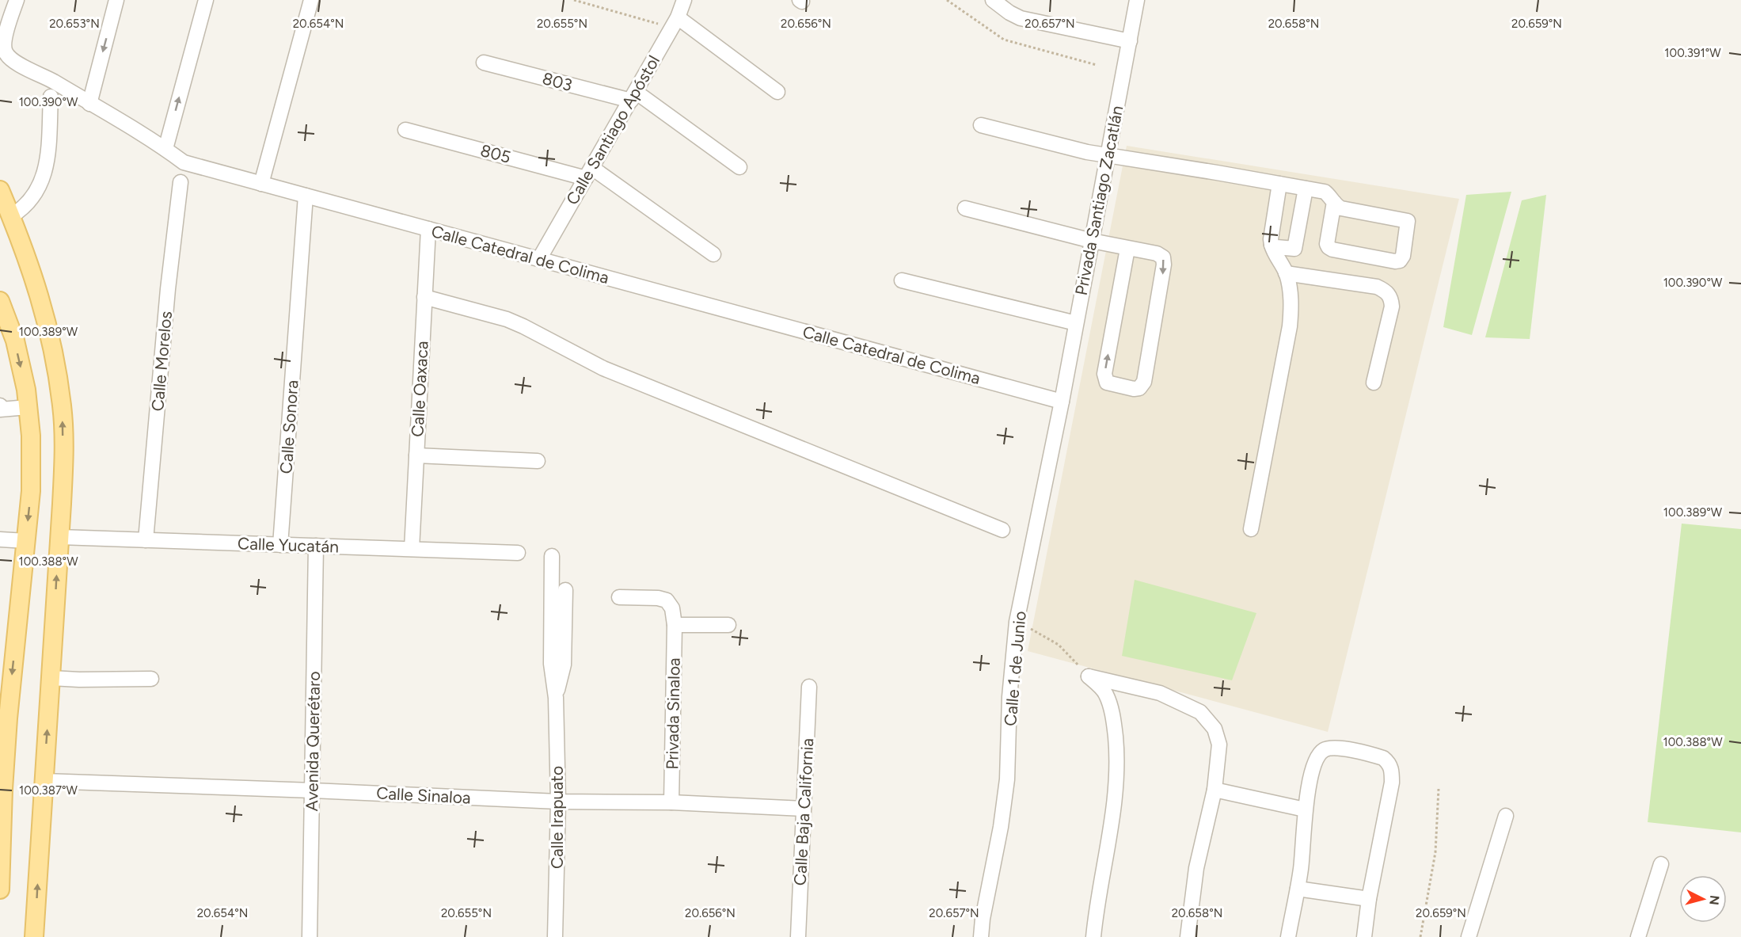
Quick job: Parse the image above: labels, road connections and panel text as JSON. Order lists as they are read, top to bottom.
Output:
{
  "streets": {
    "street": [
      "803",
      "Calle Santiago Apóstol",
      "805",
      "Privada Santiago Zacatlán",
      "Calle Catedral de Colima",
      "Calle Morelos",
      "Calle Oaxaca",
      "Calle Sonora",
      "Calle Yucatán",
      "Calle 1 de Junio",
      "Privada Sinaloa",
      "Avenida Querétaro",
      "Calle Sinaloa",
      "Calle Baja California",
      "Calle Irapuato"
    ]
  },
  "crossings": [
    ["803", "Calle Santiago Apóstol"],
    ["Calle Santiago Apóstol", "805"],
    ["Calle Santiago Apóstol", "Calle Catedral de Colima"],
    ["Privada Santiago Zacatlán", "Calle Catedral de Colima"],
    ["Privada Santiago Zacatlán", "Calle 1 de Junio"],
    ["Calle Catedral de Colima", "Calle Oaxaca"],
    ["Calle Catedral de Colima", "Calle Sonora"],
    ["Calle Catedral de Colima", "Calle 1 de Junio"],
    ["Calle Morelos", "Calle Yucatán"],
    ["Calle Oaxaca", "Calle Yucatán"],
    ["Calle Sonora", "Calle Yucatán"],
    ["Calle Yucatán", "Avenida Querétaro"],
    ["Privada Sinaloa", "Calle Sinaloa"],
    ["Avenida Querétaro", "Calle Sinaloa"],
    ["Calle Sinaloa", "Calle Baja California"],
    ["Calle Sinaloa", "Calle Irapuato"]
  ],
  "north": "right",
  "coordinates": [
    "20.653°N",
    "20.654°N",
    "20.655°N",
    "20.656°N",
    "20.657°N",
    "20.658°N",
    "20.659°N",
    "100.391°W",
    "100.390°W",
    "100.389°W",
    "100.388°W",
    "100.387°W"
  ]
}
